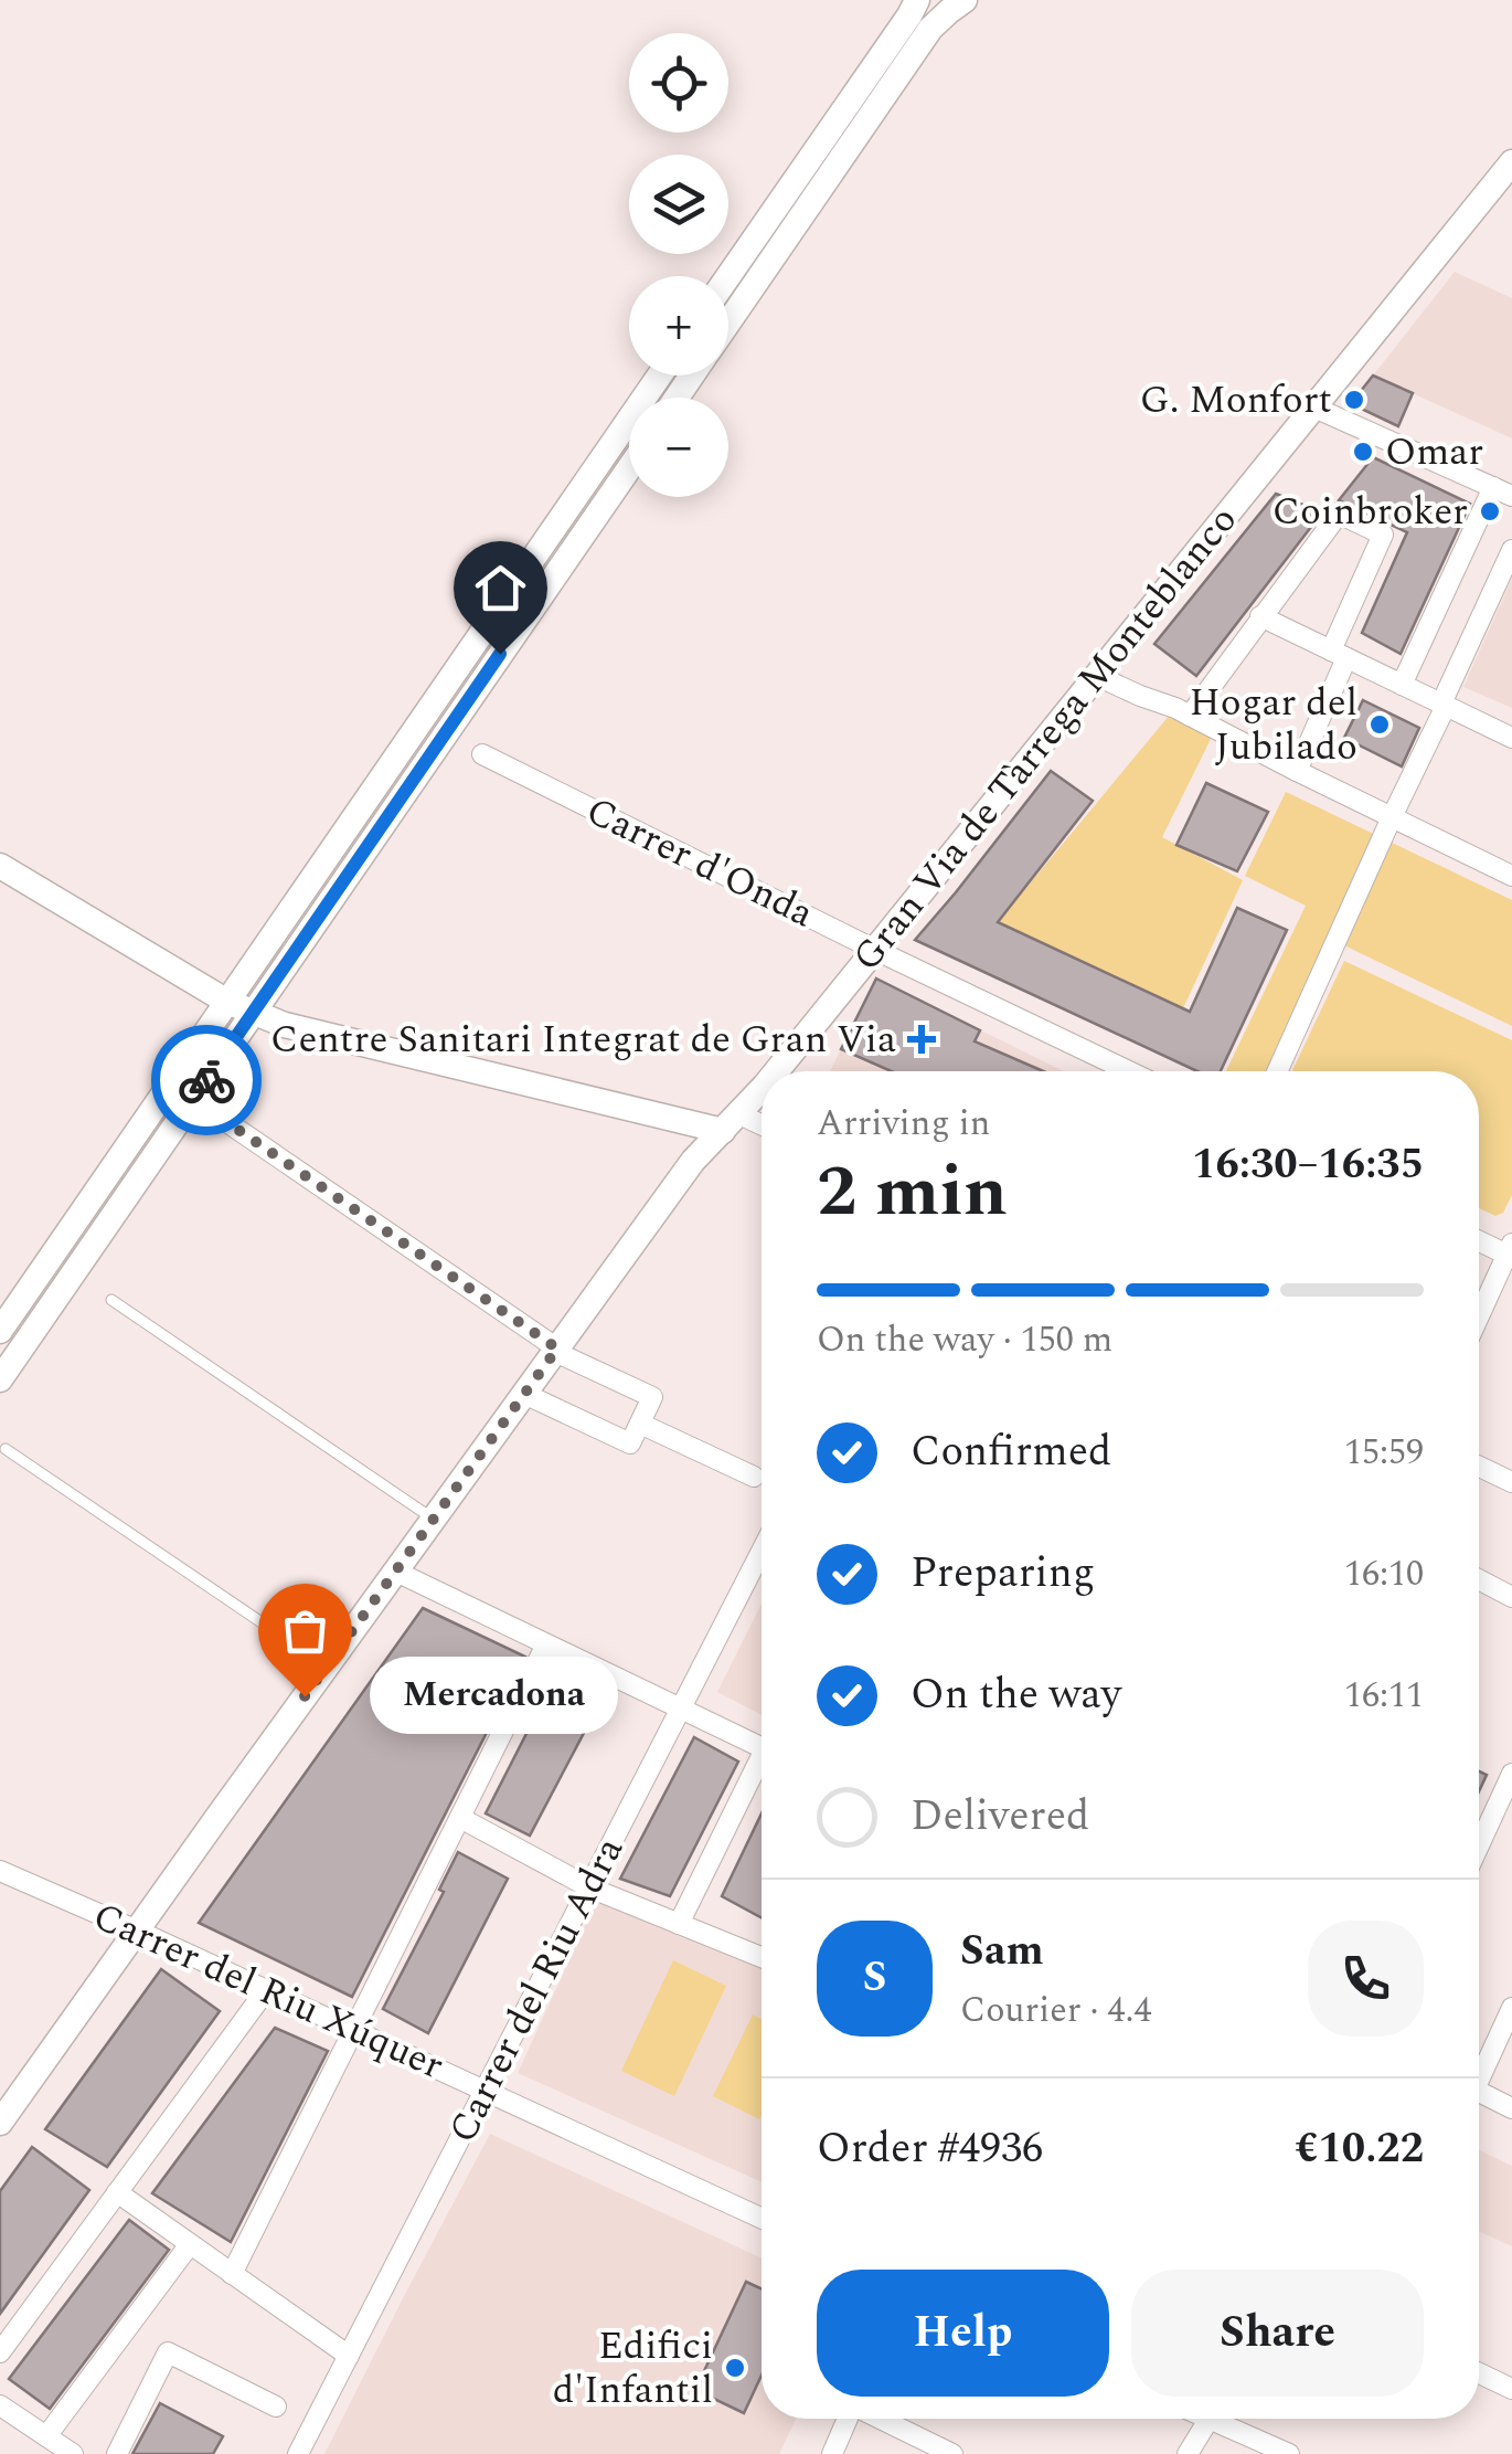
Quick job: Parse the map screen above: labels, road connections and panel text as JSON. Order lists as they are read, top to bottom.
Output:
{
  "streets": {
    "street": [
      "Gran Via de Tàrrega Monteblanco",
      "Carrer d'Onda",
      "Carrer del Riu Adra",
      "Carrer del Riu Xúquer"
    ]
  },
  "crossings": [
    ["Gran Via de Tàrrega Monteblanco", "Carrer d'Onda"],
    ["Gran Via de Tàrrega Monteblanco", "Carrer del Riu Xúquer"],
    ["Carrer del Riu Adra", "Carrer del Riu Xúquer"]
  ],
  "places": {
    "other": [
      "G. Monfort",
      "Omar",
      "Coinbroker",
      "Hogar del Jubilado",
      "Mercadona",
      "Edifici d'Infantil"
    ],
    "health": ["Centre Sanitari Integrat de Gran Via"]
  },
  "page": {
    "map_buttons": ["+", "−"],
    "heading": ["2 min", "Arriving in", "16:30–16:35"],
    "panel": [
      "Sam",
      "Courier · 4.4",
      "Order #4936",
      "€10.22"
    ],
    "bar": "On the way · 150 m",
    "list": [
      ["Confirmed", "15:59"],
      ["Preparing", "16:10"],
      ["On the way", "16:11"],
      "Delivered"
    ],
    "bubble": "Mercadona",
    "round": "S",
    "buttons": ["Help", "Share"]
  }
}
